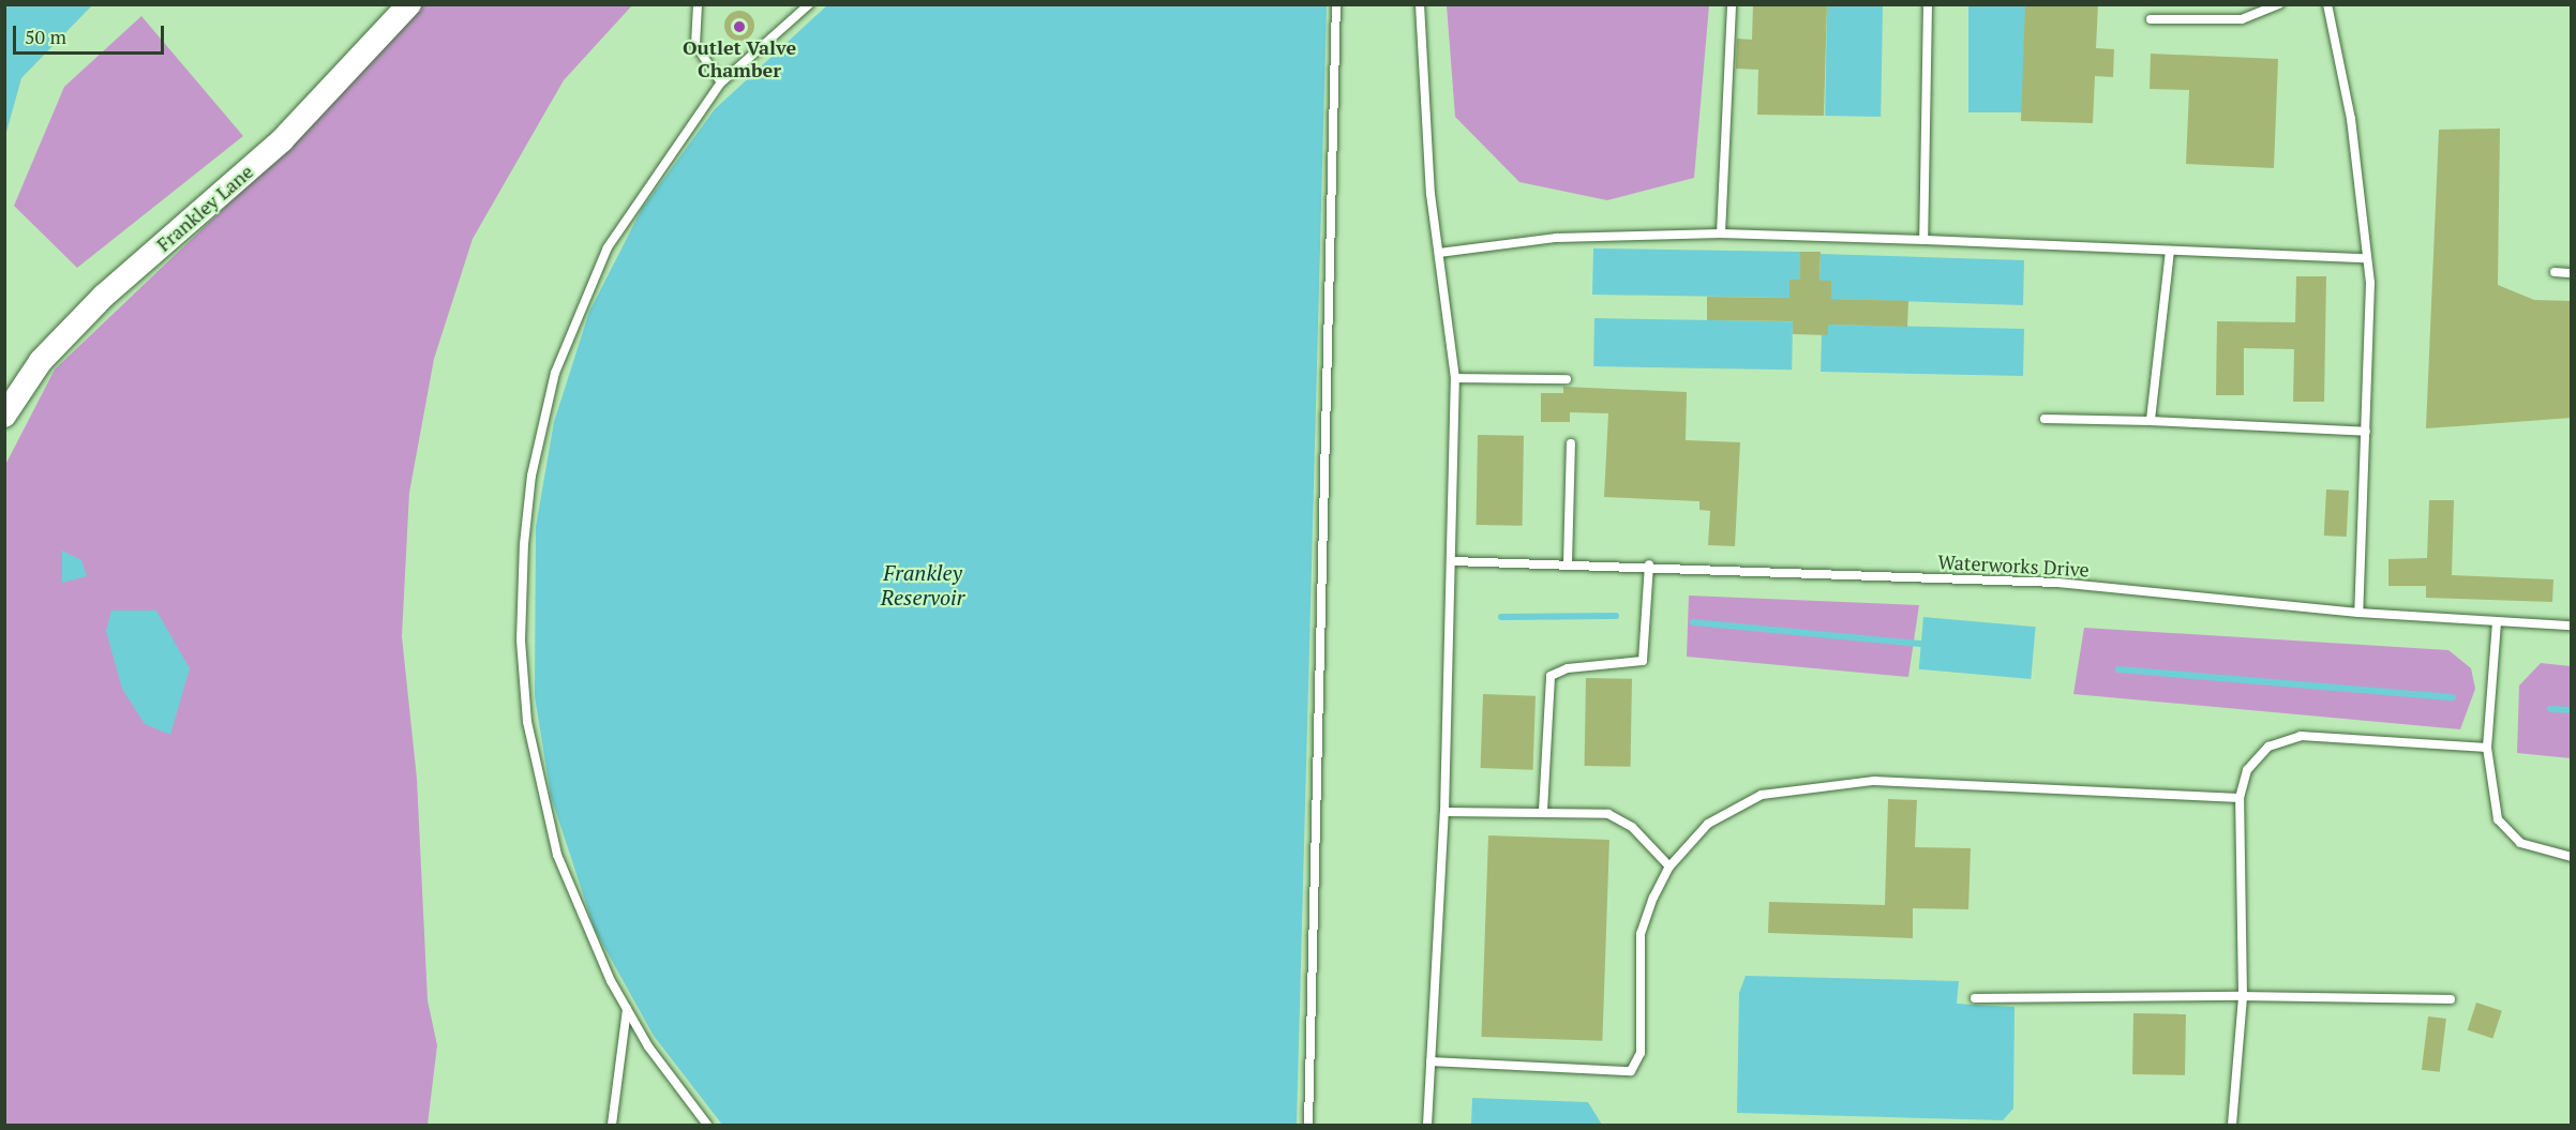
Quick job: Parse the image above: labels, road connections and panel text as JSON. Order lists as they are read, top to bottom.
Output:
{
  "streets": {
    "street": ["Frankley Lane"],
    "lane": ["Waterworks Drive"]
  },
  "water": ["Frankley Reservoir"],
  "places": ["Outlet Valve Chamber"],
  "scale_bar": "50 m"
}
